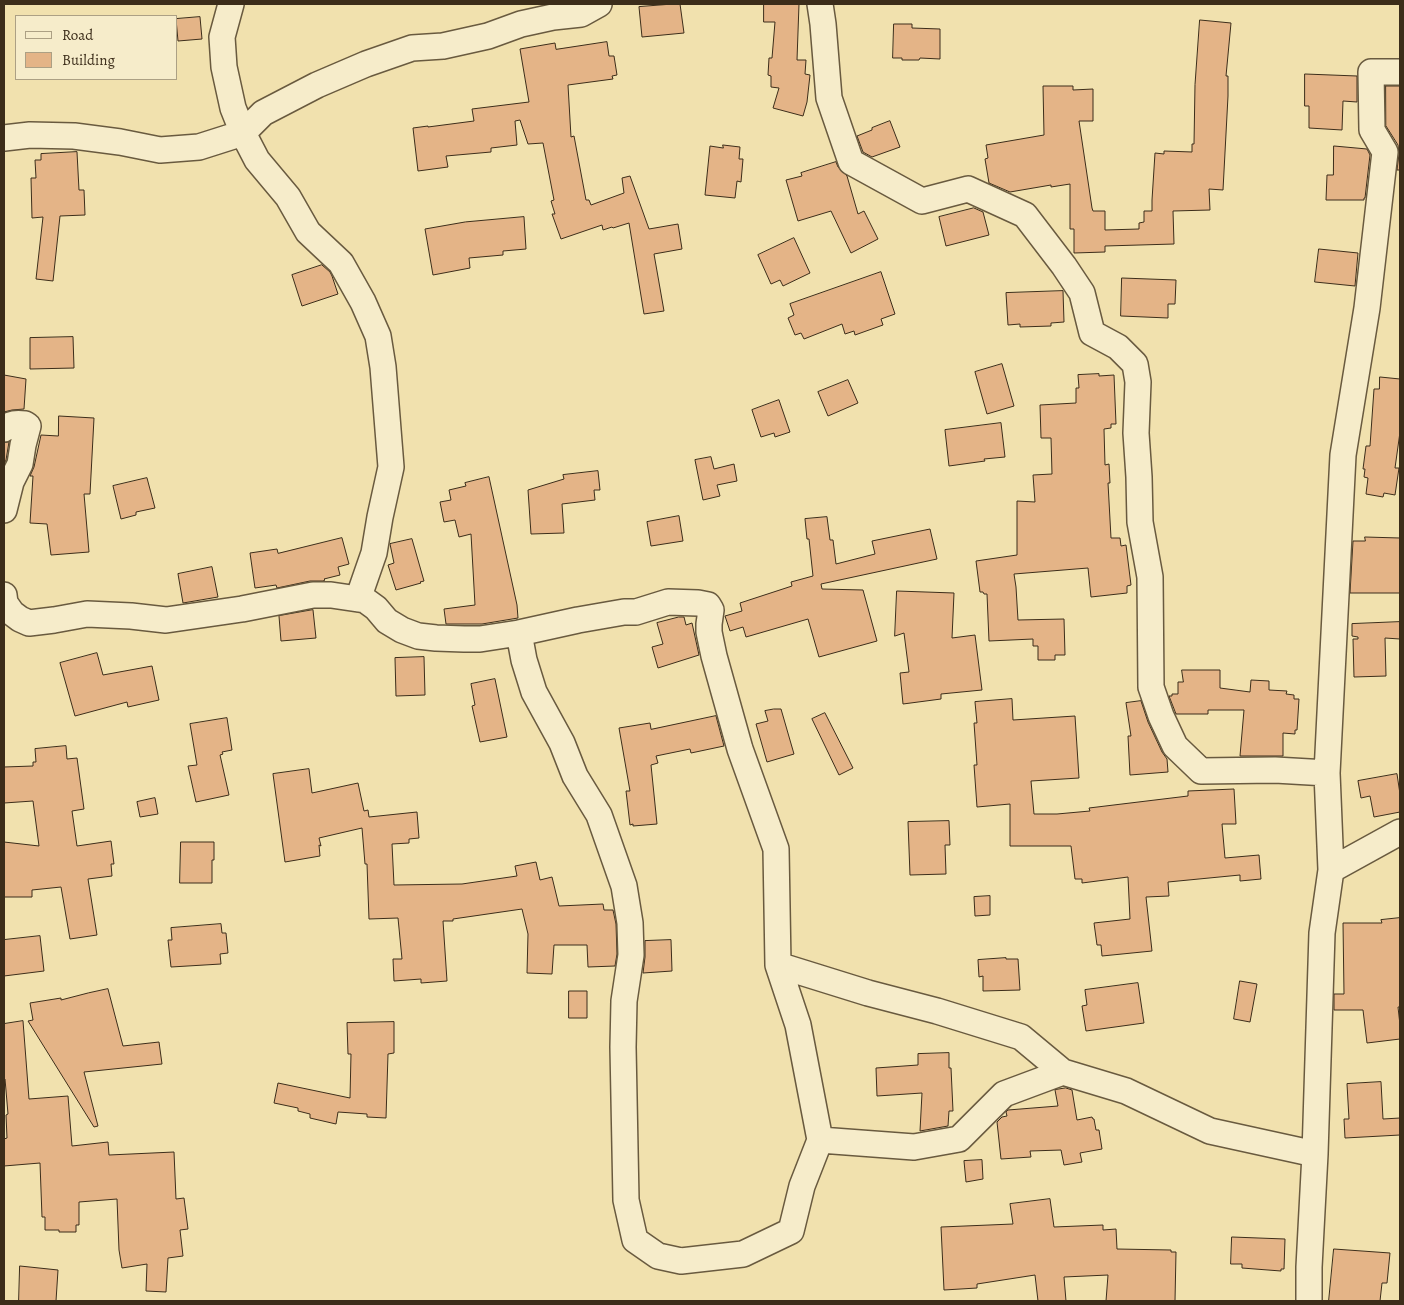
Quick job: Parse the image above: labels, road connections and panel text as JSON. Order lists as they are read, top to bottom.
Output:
{
  "legend": ["Road", "Building"]
}
